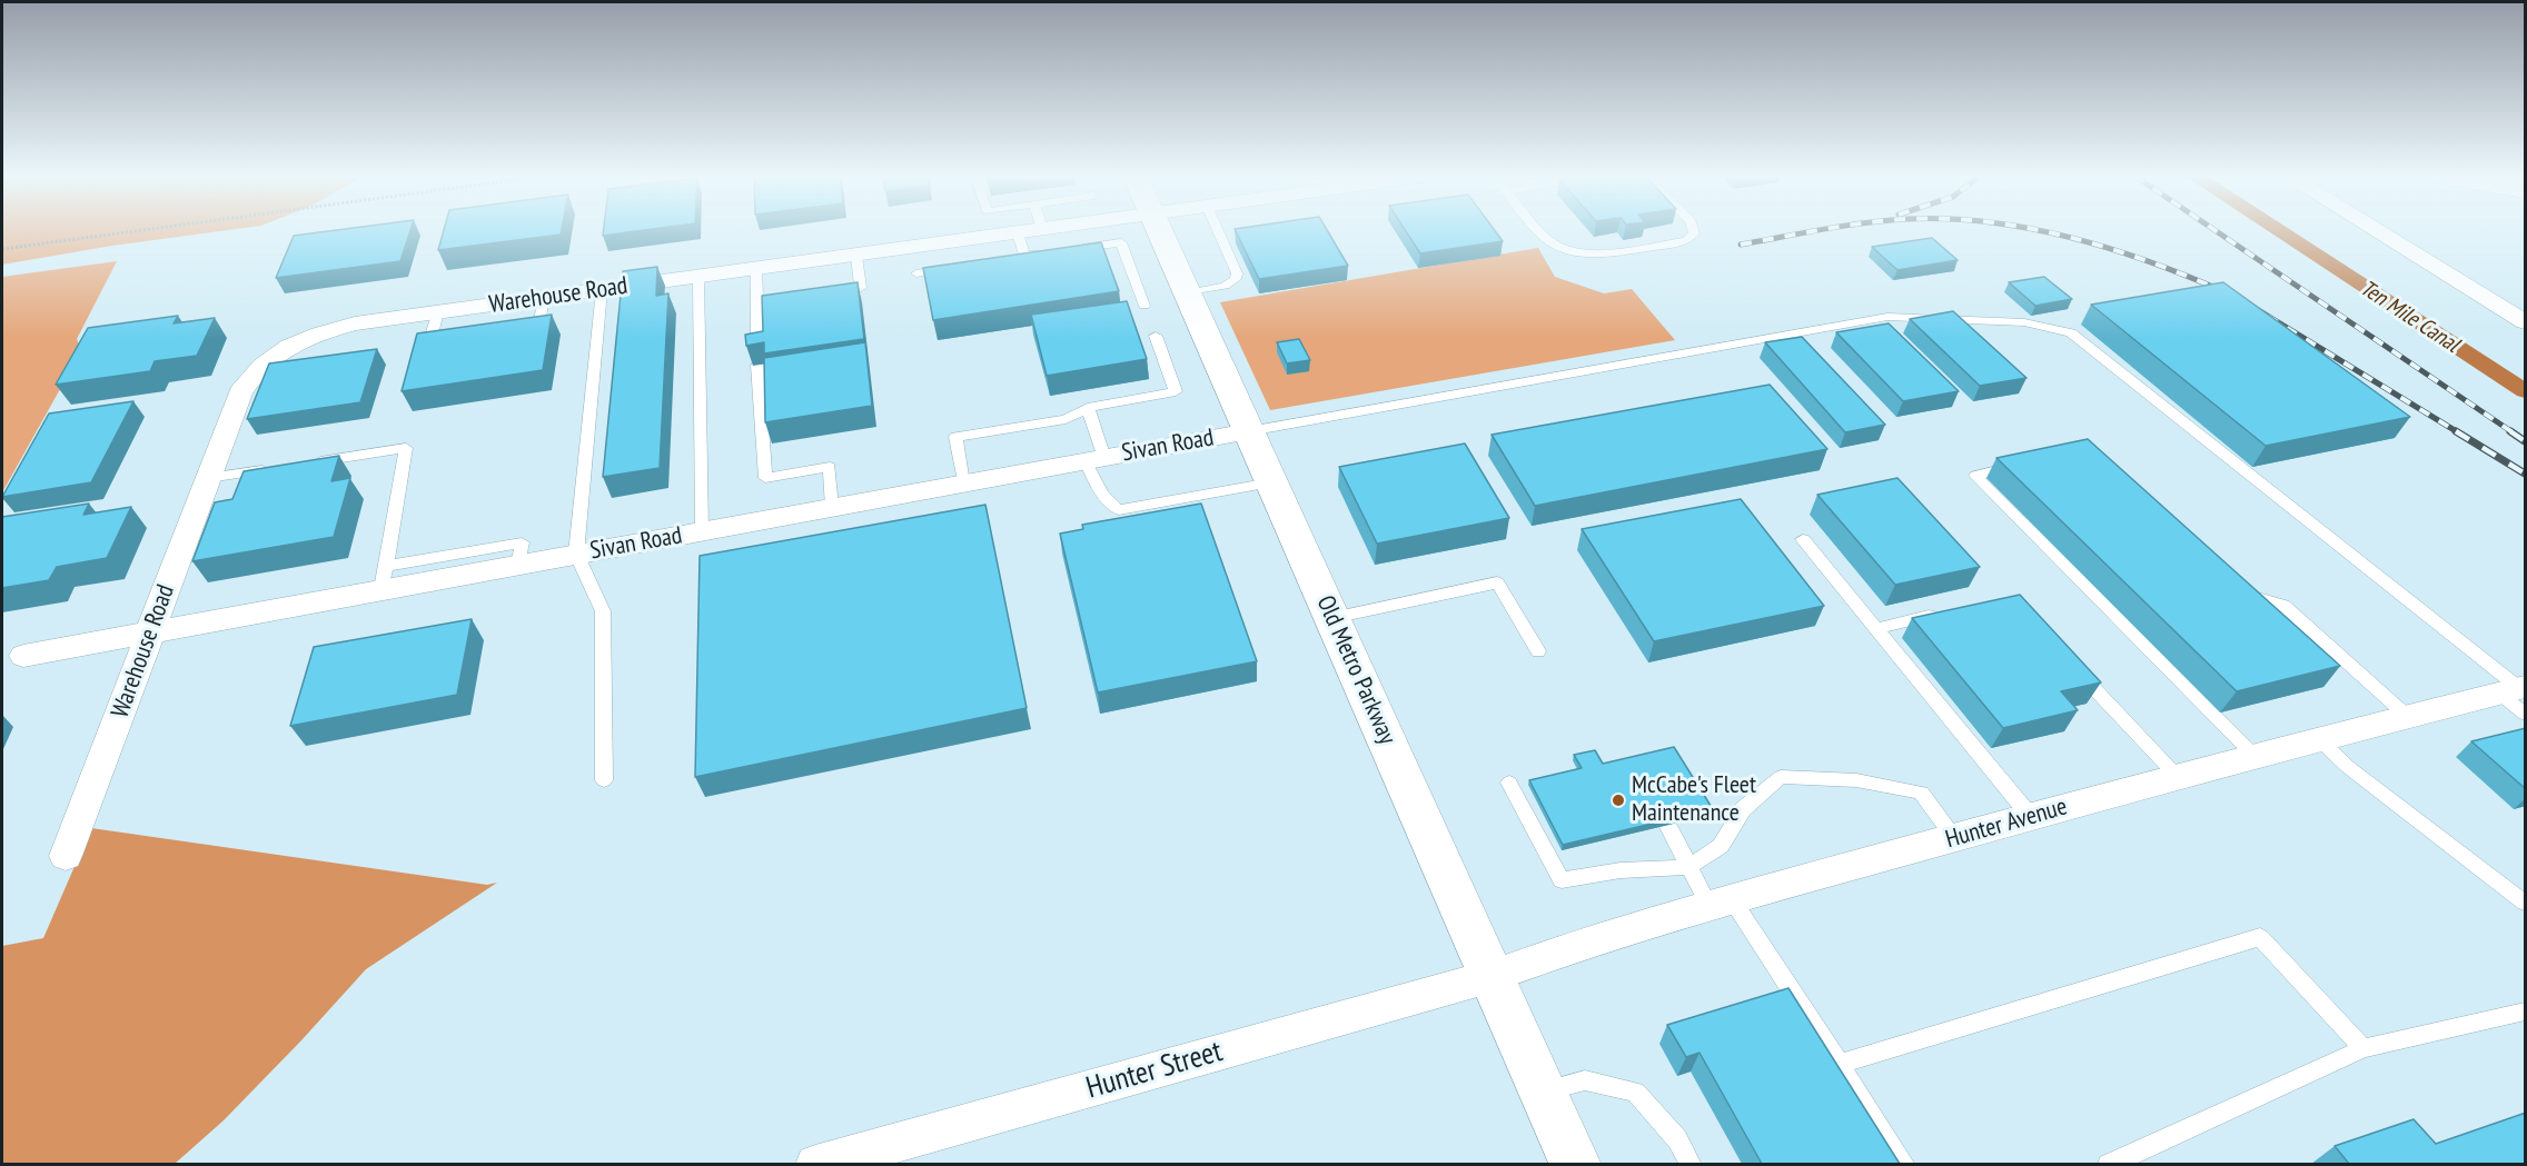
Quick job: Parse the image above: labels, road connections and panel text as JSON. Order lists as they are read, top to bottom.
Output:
{
  "streets": {
    "street": [
      "Warehouse Road",
      "Sivan Road",
      "Old Metro Parkway",
      "Hunter Avenue",
      "Hunter Street"
    ]
  },
  "crossings": [
    ["Warehouse Road", "Sivan Road"],
    ["Sivan Road", "Old Metro Parkway"],
    ["Old Metro Parkway", "Hunter Avenue"],
    ["Old Metro Parkway", "Hunter Street"],
    ["Hunter Avenue", "Hunter Street"]
  ],
  "water": ["Ten Mile Canal"],
  "places": ["McCabe's Fleet Maintenance"]
}
